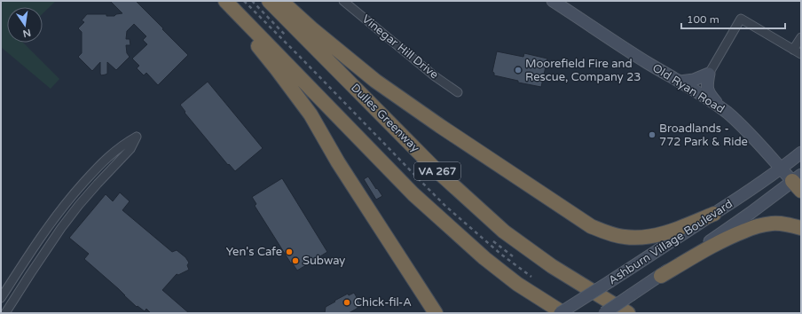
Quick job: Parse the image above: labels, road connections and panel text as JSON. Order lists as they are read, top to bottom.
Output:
{
  "streets": {
    "highway": ["Dulles Greenway", "VA 267"],
    "main road": ["Old Ryan Road", "Ashburn Village Boulevard"],
    "street": ["Vinegar Hill Drive"]
  },
  "crossings": [
    ["Old Ryan Road", "Ashburn Village Boulevard"]
  ],
  "places": [
    "Moorefield Fire and Rescue, Company 23",
    "Broadlands - 772 Park & Ride",
    "Yen's Cafe",
    "Subway",
    "Chick-fil-A"
  ],
  "scale_bar": "100 m",
  "north": "bottom"
}
